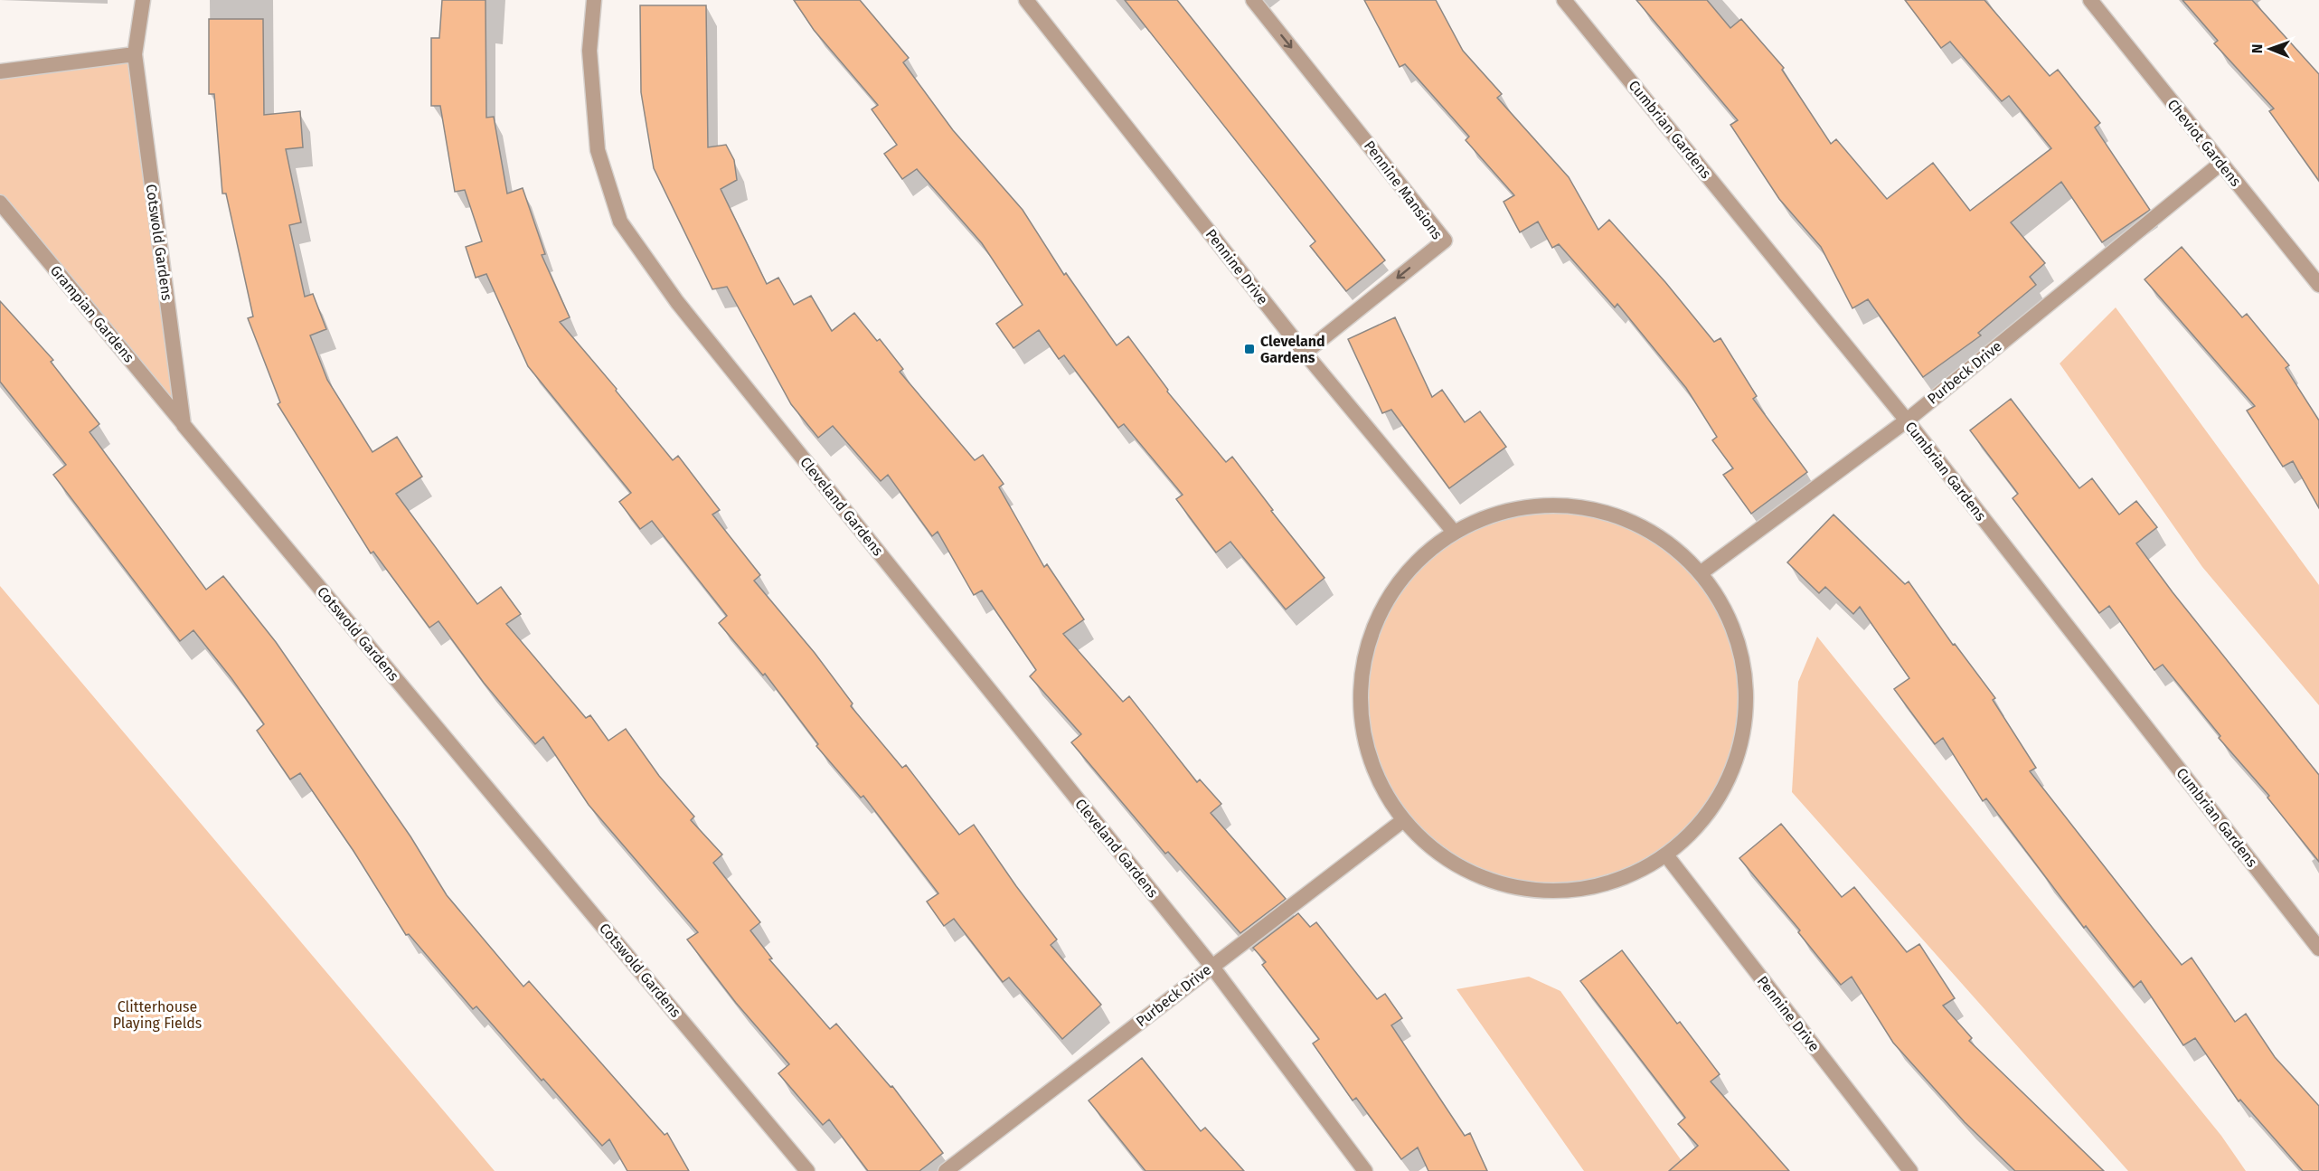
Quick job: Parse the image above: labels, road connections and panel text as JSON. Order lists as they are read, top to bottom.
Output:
{
  "streets": {
    "street": [
      "Cumbrian Gardens",
      "Cheviot Gardens",
      "Pennine Mansions",
      "Cotswold Gardens",
      "Pennine Drive",
      "Grampian Gardens",
      "Purbeck Drive",
      "Cleveland Gardens"
    ]
  },
  "crossings": [
    ["Cumbrian Gardens", "Purbeck Drive"],
    ["Cheviot Gardens", "Purbeck Drive"],
    ["Pennine Mansions", "Pennine Drive"],
    ["Cotswold Gardens", "Grampian Gardens"],
    ["Purbeck Drive", "Cleveland Gardens"]
  ],
  "parks": ["Clitterhouse Playing Fields"],
  "places": {
    "transit": ["Cleveland Gardens"]
  },
  "north": "left"
}
